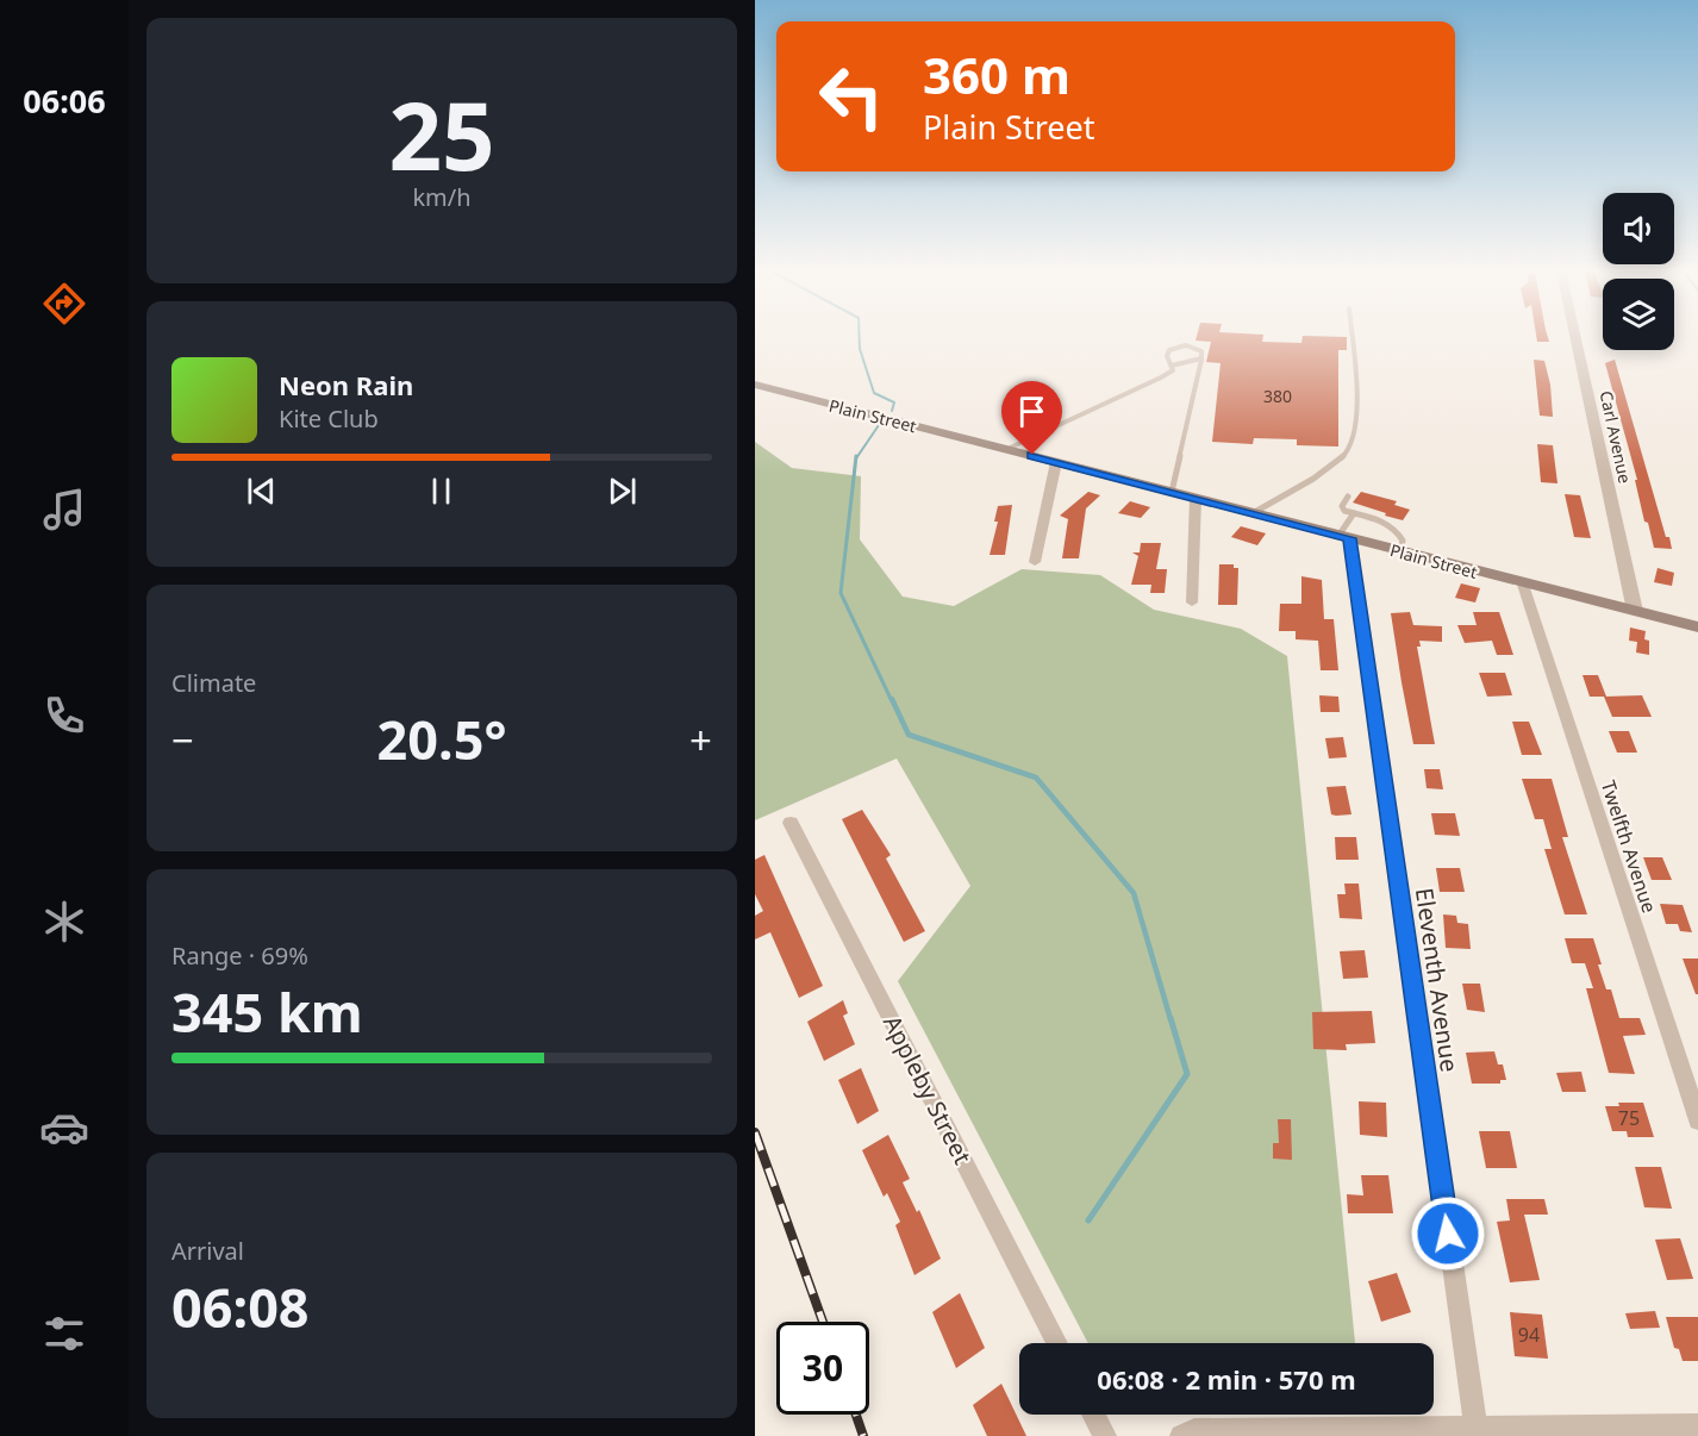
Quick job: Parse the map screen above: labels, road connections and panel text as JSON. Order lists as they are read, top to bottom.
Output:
{
  "streets": {
    "main road": ["Plain Street"],
    "street": [
      "Carl Avenue",
      "Twelfth Avenue",
      "Eleventh Avenue",
      "Appleby Street"
    ]
  },
  "crossings": [
    ["Plain Street", "Carl Avenue"],
    ["Plain Street", "Twelfth Avenue"],
    ["Plain Street", "Eleventh Avenue"]
  ],
  "house_numbers": ["380", "75", "94"],
  "page": {
    "tabs": "06:06",
    "tile": [
      ["25", "km/h"],
      "Climate",
      ["Range · 69%", "345 km"],
      ["Arrival", "06:08"]
    ],
    "turn": ["360 m", "Plain Street"],
    "song": ["Neon Rain", "Kite Club"],
    "heat": ["−", "20.5°", "+"],
    "limit": "30",
    "trip": "06:08 · 2 min · 570 m"
  }
}
